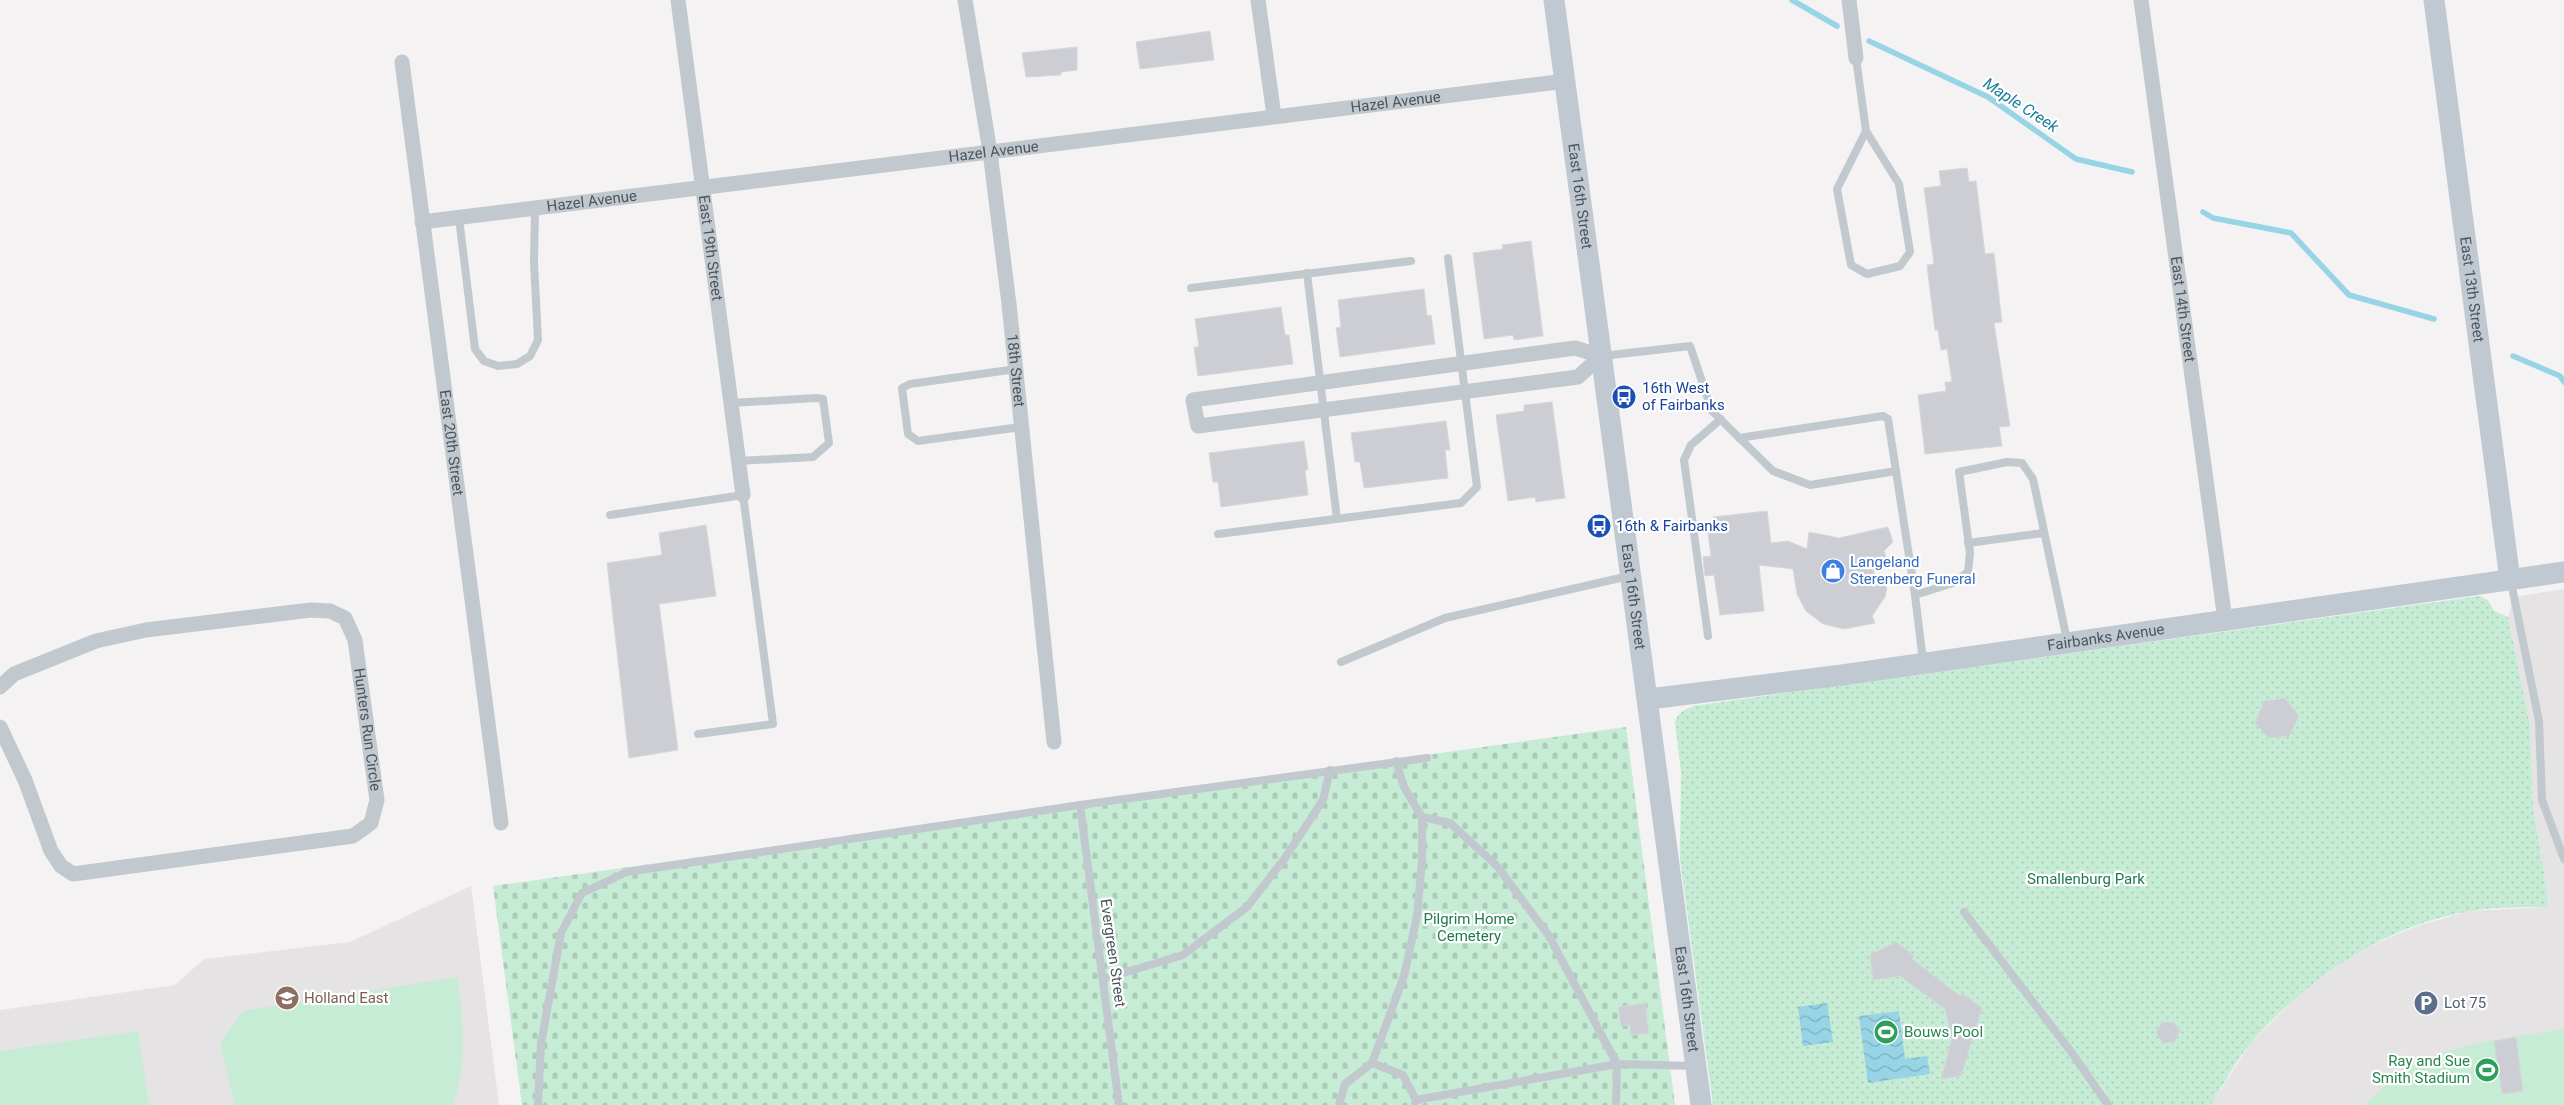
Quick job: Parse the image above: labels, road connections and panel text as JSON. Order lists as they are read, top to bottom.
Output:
{
  "streets": {
    "street": [
      "Hazel Avenue",
      "East 16th Street",
      "East 19th Street",
      "East 13th Street",
      "East 14th Street",
      "18th Street",
      "East 20th Street",
      "Fairbanks Avenue",
      "Hunters Run Circle"
    ],
    "lane": ["Evergreen Street"]
  },
  "crossings": [
    ["Hazel Avenue", "East 16th Street"],
    ["Hazel Avenue", "East 19th Street"],
    ["Hazel Avenue", "18th Street"],
    ["Hazel Avenue", "East 20th Street"],
    ["East 16th Street", "Fairbanks Avenue"],
    ["East 13th Street", "Fairbanks Avenue"],
    ["East 14th Street", "Fairbanks Avenue"]
  ],
  "water": ["Maple Creek"],
  "parks": ["Smallenburg Park", "Pilgrim Home Cemetery"],
  "places": {
    "bus stop": ["16th West of Fairbanks", "16th & Fairbanks"],
    "shop": ["Langeland Sterenberg Funeral"],
    "school or university": ["Holland East"],
    "parking": ["Lot 75"],
    "sports": ["Bouws Pool", "Ray and Sue Smith Stadium"]
  }
}
